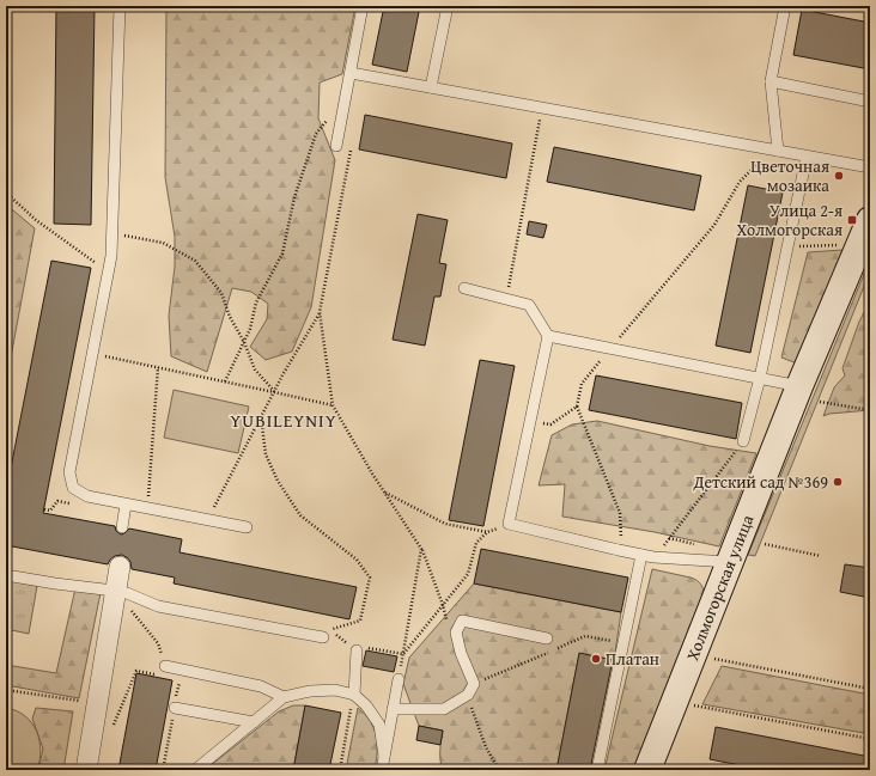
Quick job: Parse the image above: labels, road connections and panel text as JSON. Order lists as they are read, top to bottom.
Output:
{
  "streets": {
    "main road": ["Холмогорская улица"]
  },
  "districts": ["YUBILEYNIY"],
  "places": {
    "other": ["Цветочная мозаика", "Детский сад №369", "Платан"],
    "transit": ["Улица 2-я Холмогорская"]
  }
}
